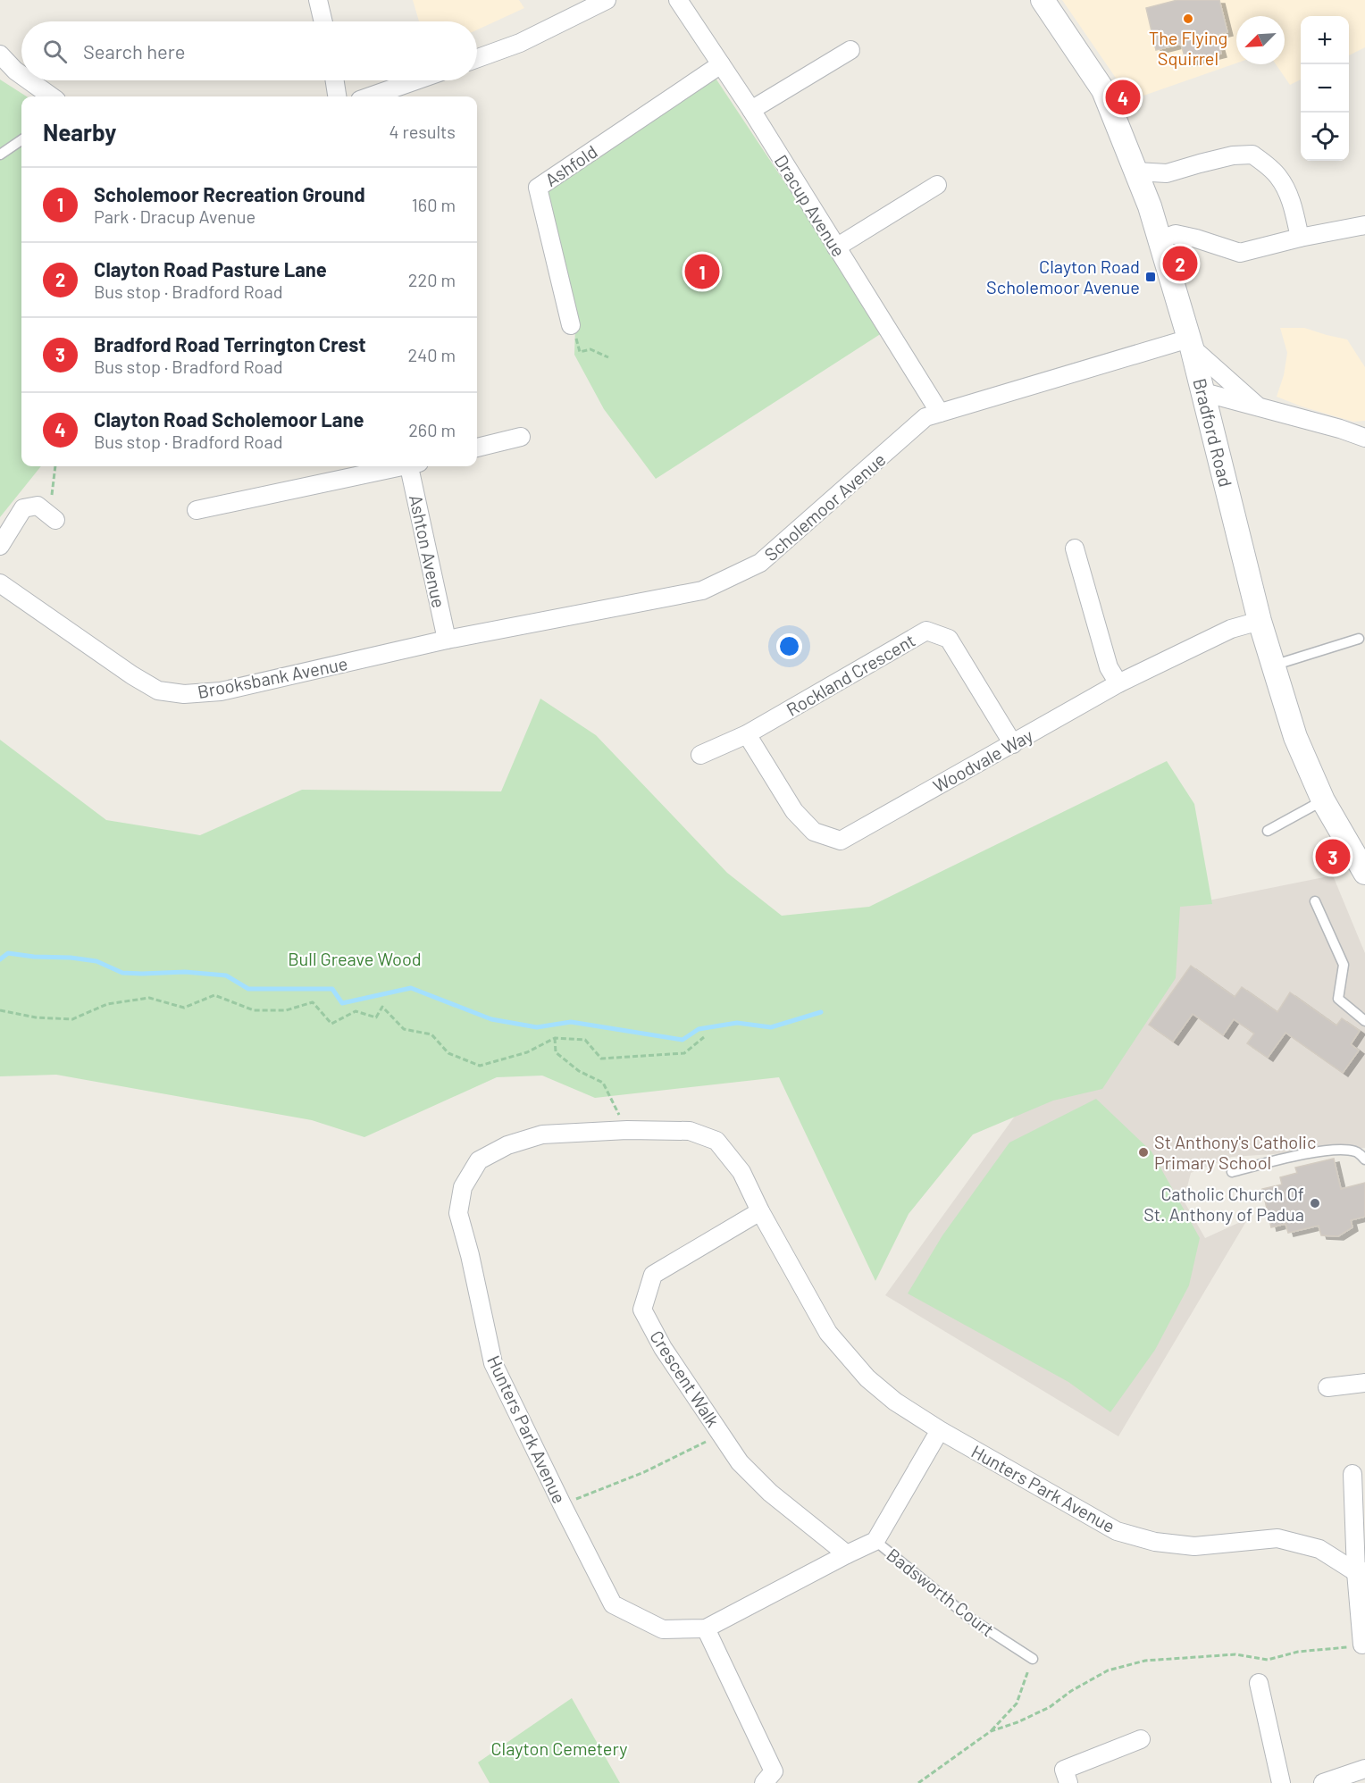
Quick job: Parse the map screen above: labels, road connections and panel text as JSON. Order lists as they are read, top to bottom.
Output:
{
  "streets": {
    "street": [
      "Ashfold",
      "Dracup Avenue",
      "Bradford Road",
      "Scholemoor Avenue",
      "Ashton Avenue",
      "Rockland Crescent",
      "Brooksbank Avenue",
      "Woodvale Way",
      "Crescent Walk",
      "Hunters Park Avenue"
    ],
    "lane": ["Badsworth Court"]
  },
  "crossings": [
    ["Ashfold", "Dracup Avenue"],
    ["Dracup Avenue", "Scholemoor Avenue"],
    ["Bradford Road", "Scholemoor Avenue"],
    ["Bradford Road", "Woodvale Way"],
    ["Scholemoor Avenue", "Ashton Avenue"],
    ["Scholemoor Avenue", "Brooksbank Avenue"],
    ["Ashton Avenue", "Brooksbank Avenue"],
    ["Rockland Crescent", "Woodvale Way"],
    ["Crescent Walk", "Hunters Park Avenue"],
    ["Hunters Park Avenue", "Badsworth Court"]
  ],
  "parks": ["Bull Greave Wood", "Clayton Cemetery"],
  "places": {
    "other": ["The Flying Squirrel", "St Anthony's Catholic Primary School", "Catholic Church Of St. Anthony of Padua"],
    "transit": ["Clayton Road Scholemoor Avenue"]
  },
  "north": "bottom left",
  "page": {
    "map_buttons": ["+", "−"],
    "search": "Search here",
    "pins": [
      "4",
      "2",
      "1",
      "3"
    ],
    "heading": ["Nearby", "4 results"],
    "list": [
      {
        "mark": "1",
        "name": "Scholemoor Recreation Ground",
        "note": "Park · Dracup Avenue",
        "value": "160 m"
      },
      {
        "mark": "2",
        "name": "Clayton Road Pasture Lane",
        "note": "Bus stop · Bradford Road",
        "value": "220 m"
      },
      {
        "mark": "3",
        "name": "Bradford Road Terrington Crest",
        "note": "Bus stop · Bradford Road",
        "value": "240 m"
      },
      {
        "mark": "4",
        "name": "Clayton Road Scholemoor Lane",
        "note": "Bus stop · Bradford Road",
        "value": "260 m"
      }
    ]
  }
}
